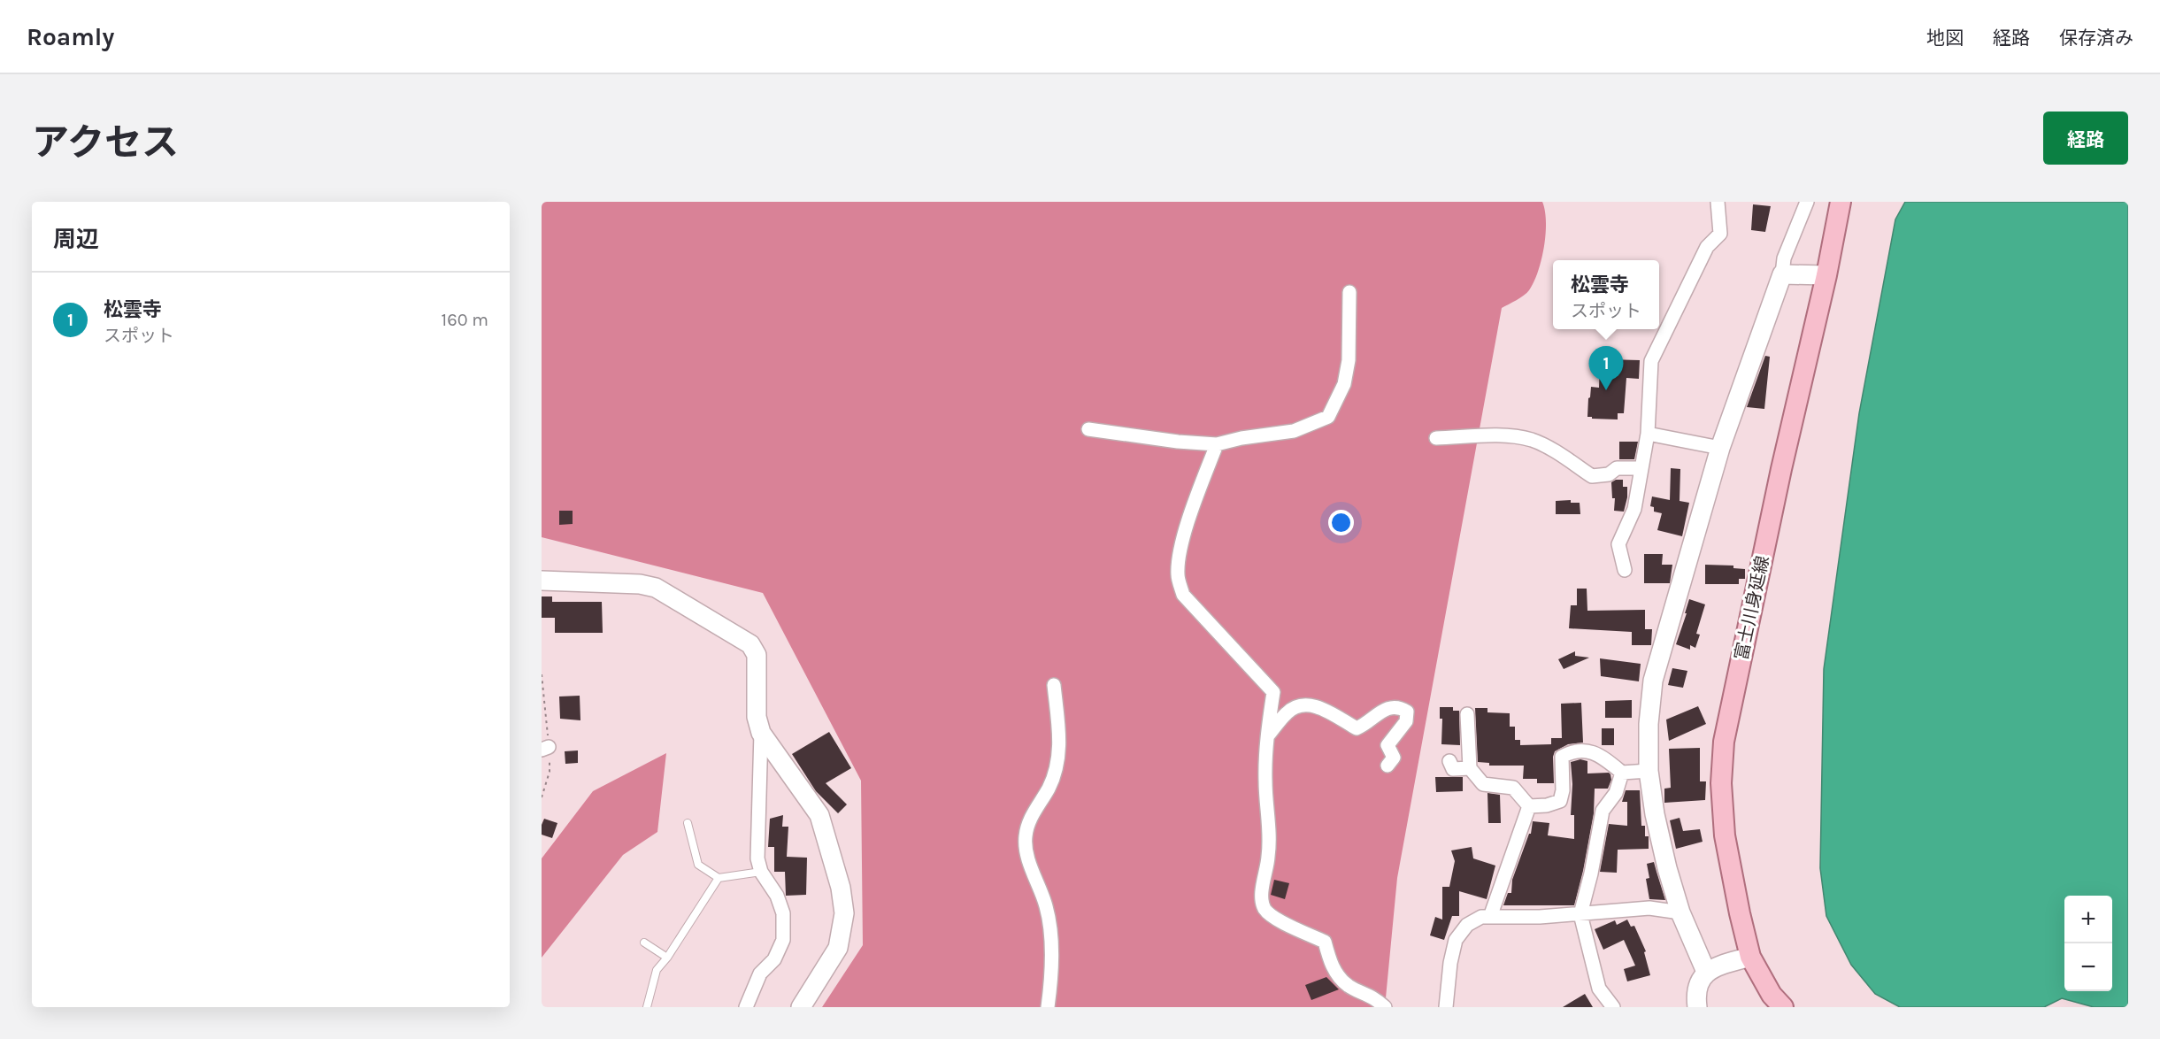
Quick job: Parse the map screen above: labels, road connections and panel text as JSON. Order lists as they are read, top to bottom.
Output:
{
  "streets": {
    "main road": ["富士川身延線"]
  },
  "page": {
    "header": "Roamly",
    "nav": ["地図", "経路", "保存済み"],
    "title": "アクセス",
    "buttons": "経路",
    "heading": "周辺",
    "popup": ["松雲寺", "スポット"],
    "list": [
      {
        "mark": "1",
        "name": "松雲寺",
        "note": "スポット",
        "value": "160 m"
      }
    ],
    "pins": "1",
    "map_buttons": ["+", "−"]
  }
}
